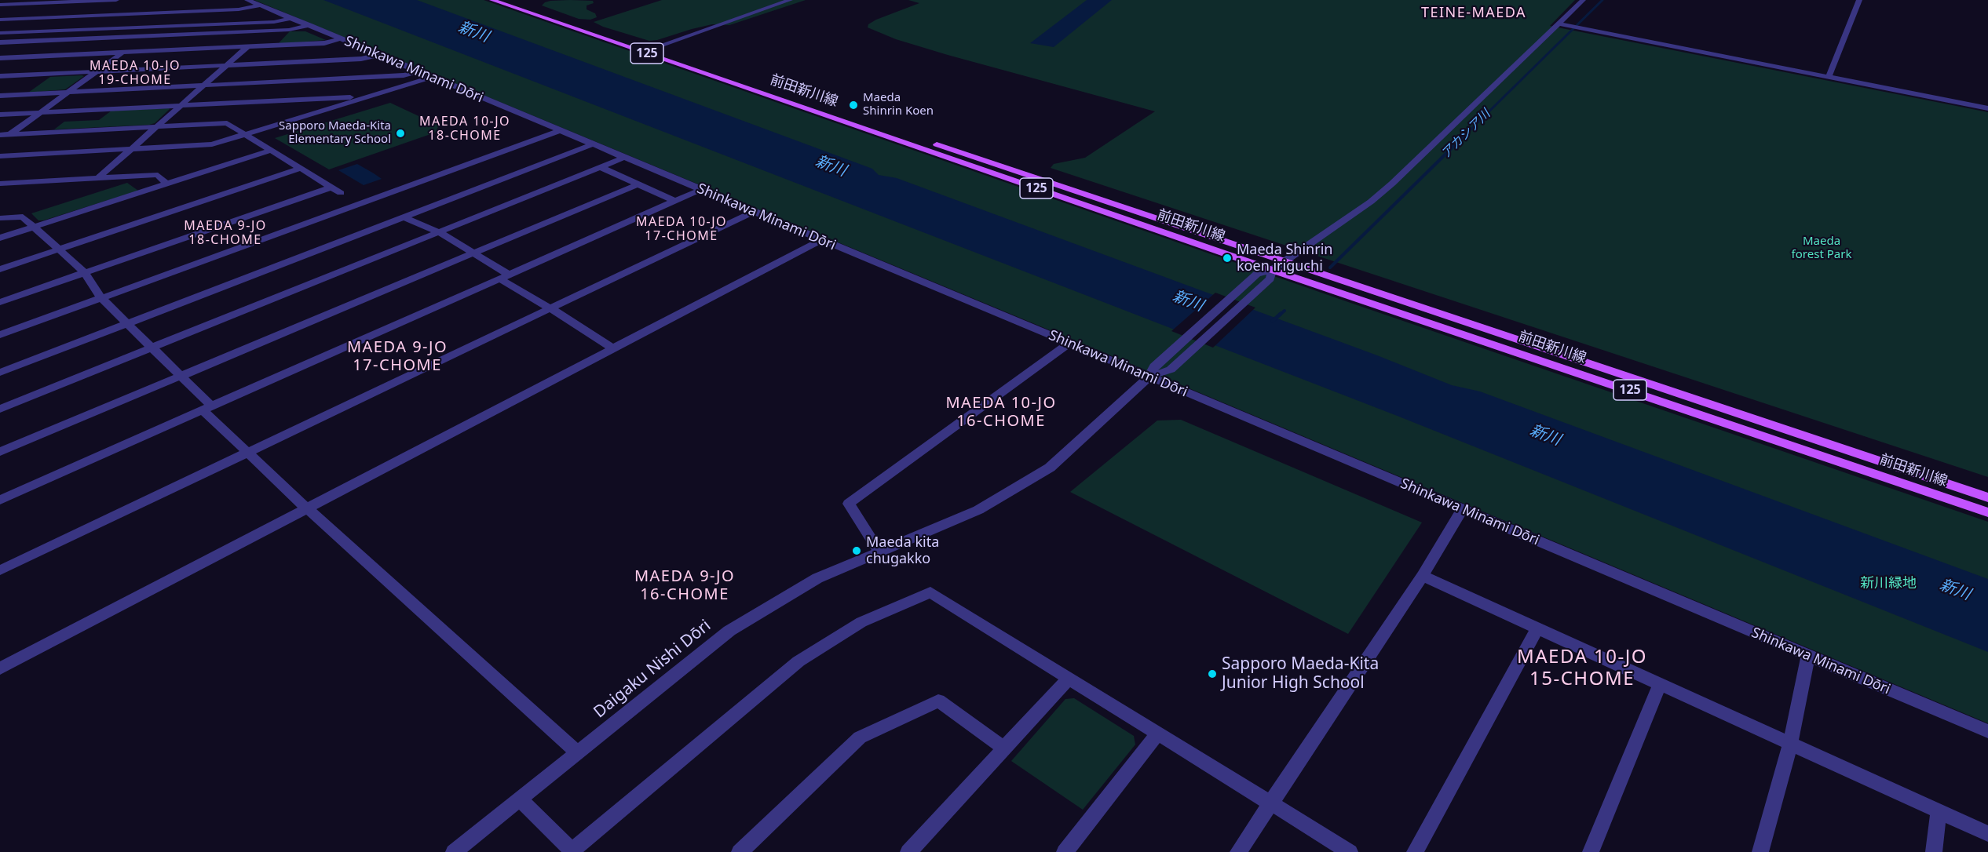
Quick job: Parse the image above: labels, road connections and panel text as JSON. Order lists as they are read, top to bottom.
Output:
{
  "streets": {
    "main road": ["125", "前田新川線"],
    "street": ["Shinkawa Minami Dōri", "Daigaku Nishi Dōri"]
  },
  "crossings": [
    ["Shinkawa Minami Dōri", "Daigaku Nishi Dōri"]
  ],
  "districts": [
    "TEINE-MAEDA",
    "MAEDA 10-JO 19-CHOME",
    "MAEDA 10-JO 18-CHOME",
    "MAEDA 10-JO 17-CHOME",
    "MAEDA 9-JO 18-CHOME",
    "MAEDA 9-JO 17-CHOME",
    "MAEDA 10-JO 16-CHOME",
    "MAEDA 9-JO 16-CHOME",
    "MAEDA 10-JO 15-CHOME"
  ],
  "water": ["新川", "アカシア川"],
  "parks": ["Maeda forest Park", "新川緑地"],
  "places": [
    "Maeda Shinrin Koen",
    "Sapporo Maeda-Kita Elementary School",
    "Maeda Shinrin koen iriguchi",
    "Maeda kita chugakko",
    "Sapporo Maeda-Kita Junior High School"
  ]
}
